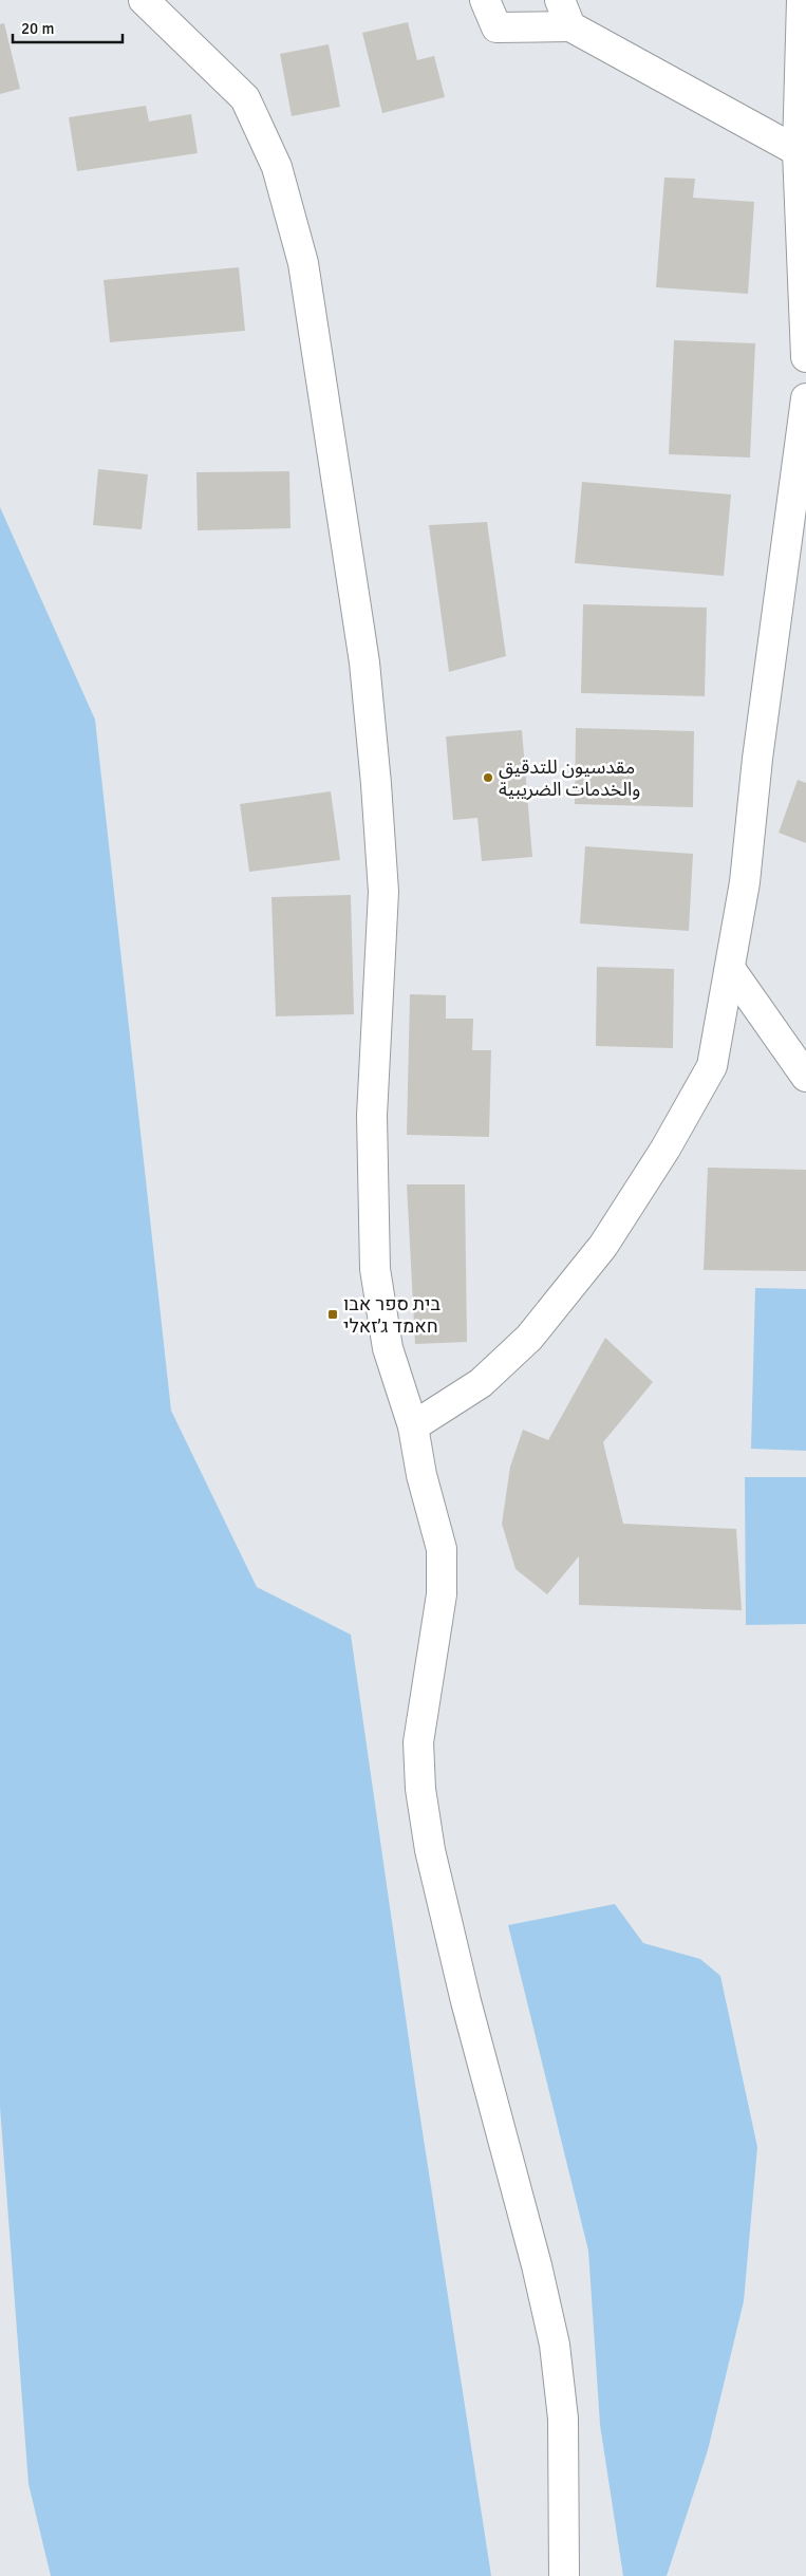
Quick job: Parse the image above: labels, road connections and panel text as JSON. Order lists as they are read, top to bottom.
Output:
{
  "places": {
    "other": ["مقدسيون للتدقيق والخدمات الضريبية"],
    "transit": ["בית ספר אבו חאמד ג׳זאלי"]
  },
  "scale_bar": "20 m"
}
